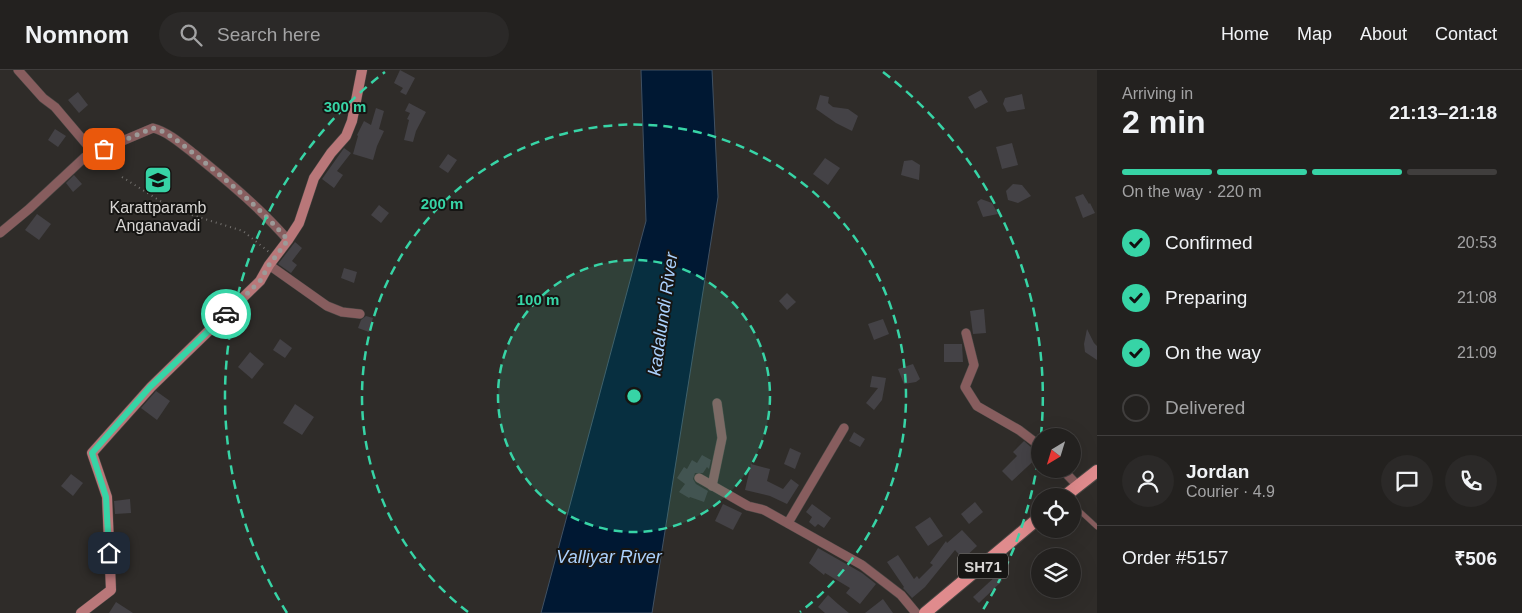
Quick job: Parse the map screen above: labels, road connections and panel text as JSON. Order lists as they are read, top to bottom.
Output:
{
  "streets": {
    "main road": ["SH71"]
  },
  "water": ["kadalundi River", "Valliyar River"],
  "places": {
    "school or university": ["Karattparamb Anganavadi"]
  },
  "north": "bottom left",
  "page": {
    "header": "Nomnom",
    "search": "Search here",
    "nav": [
      "Home",
      "Map",
      "About",
      "Contact"
    ],
    "heading": ["2 min", "Arriving in", "21:13–21:18"],
    "panel": [
      "Jordan",
      "Courier · 4.9",
      "Order #5157",
      "₹506"
    ],
    "bar": "On the way · 220 m",
    "list": [
      ["Confirmed", "20:53"],
      ["Preparing", "21:08"],
      ["On the way", "21:09"],
      "Delivered"
    ]
  },
  "rings": ["300 m", "200 m", "100 m"]
}
